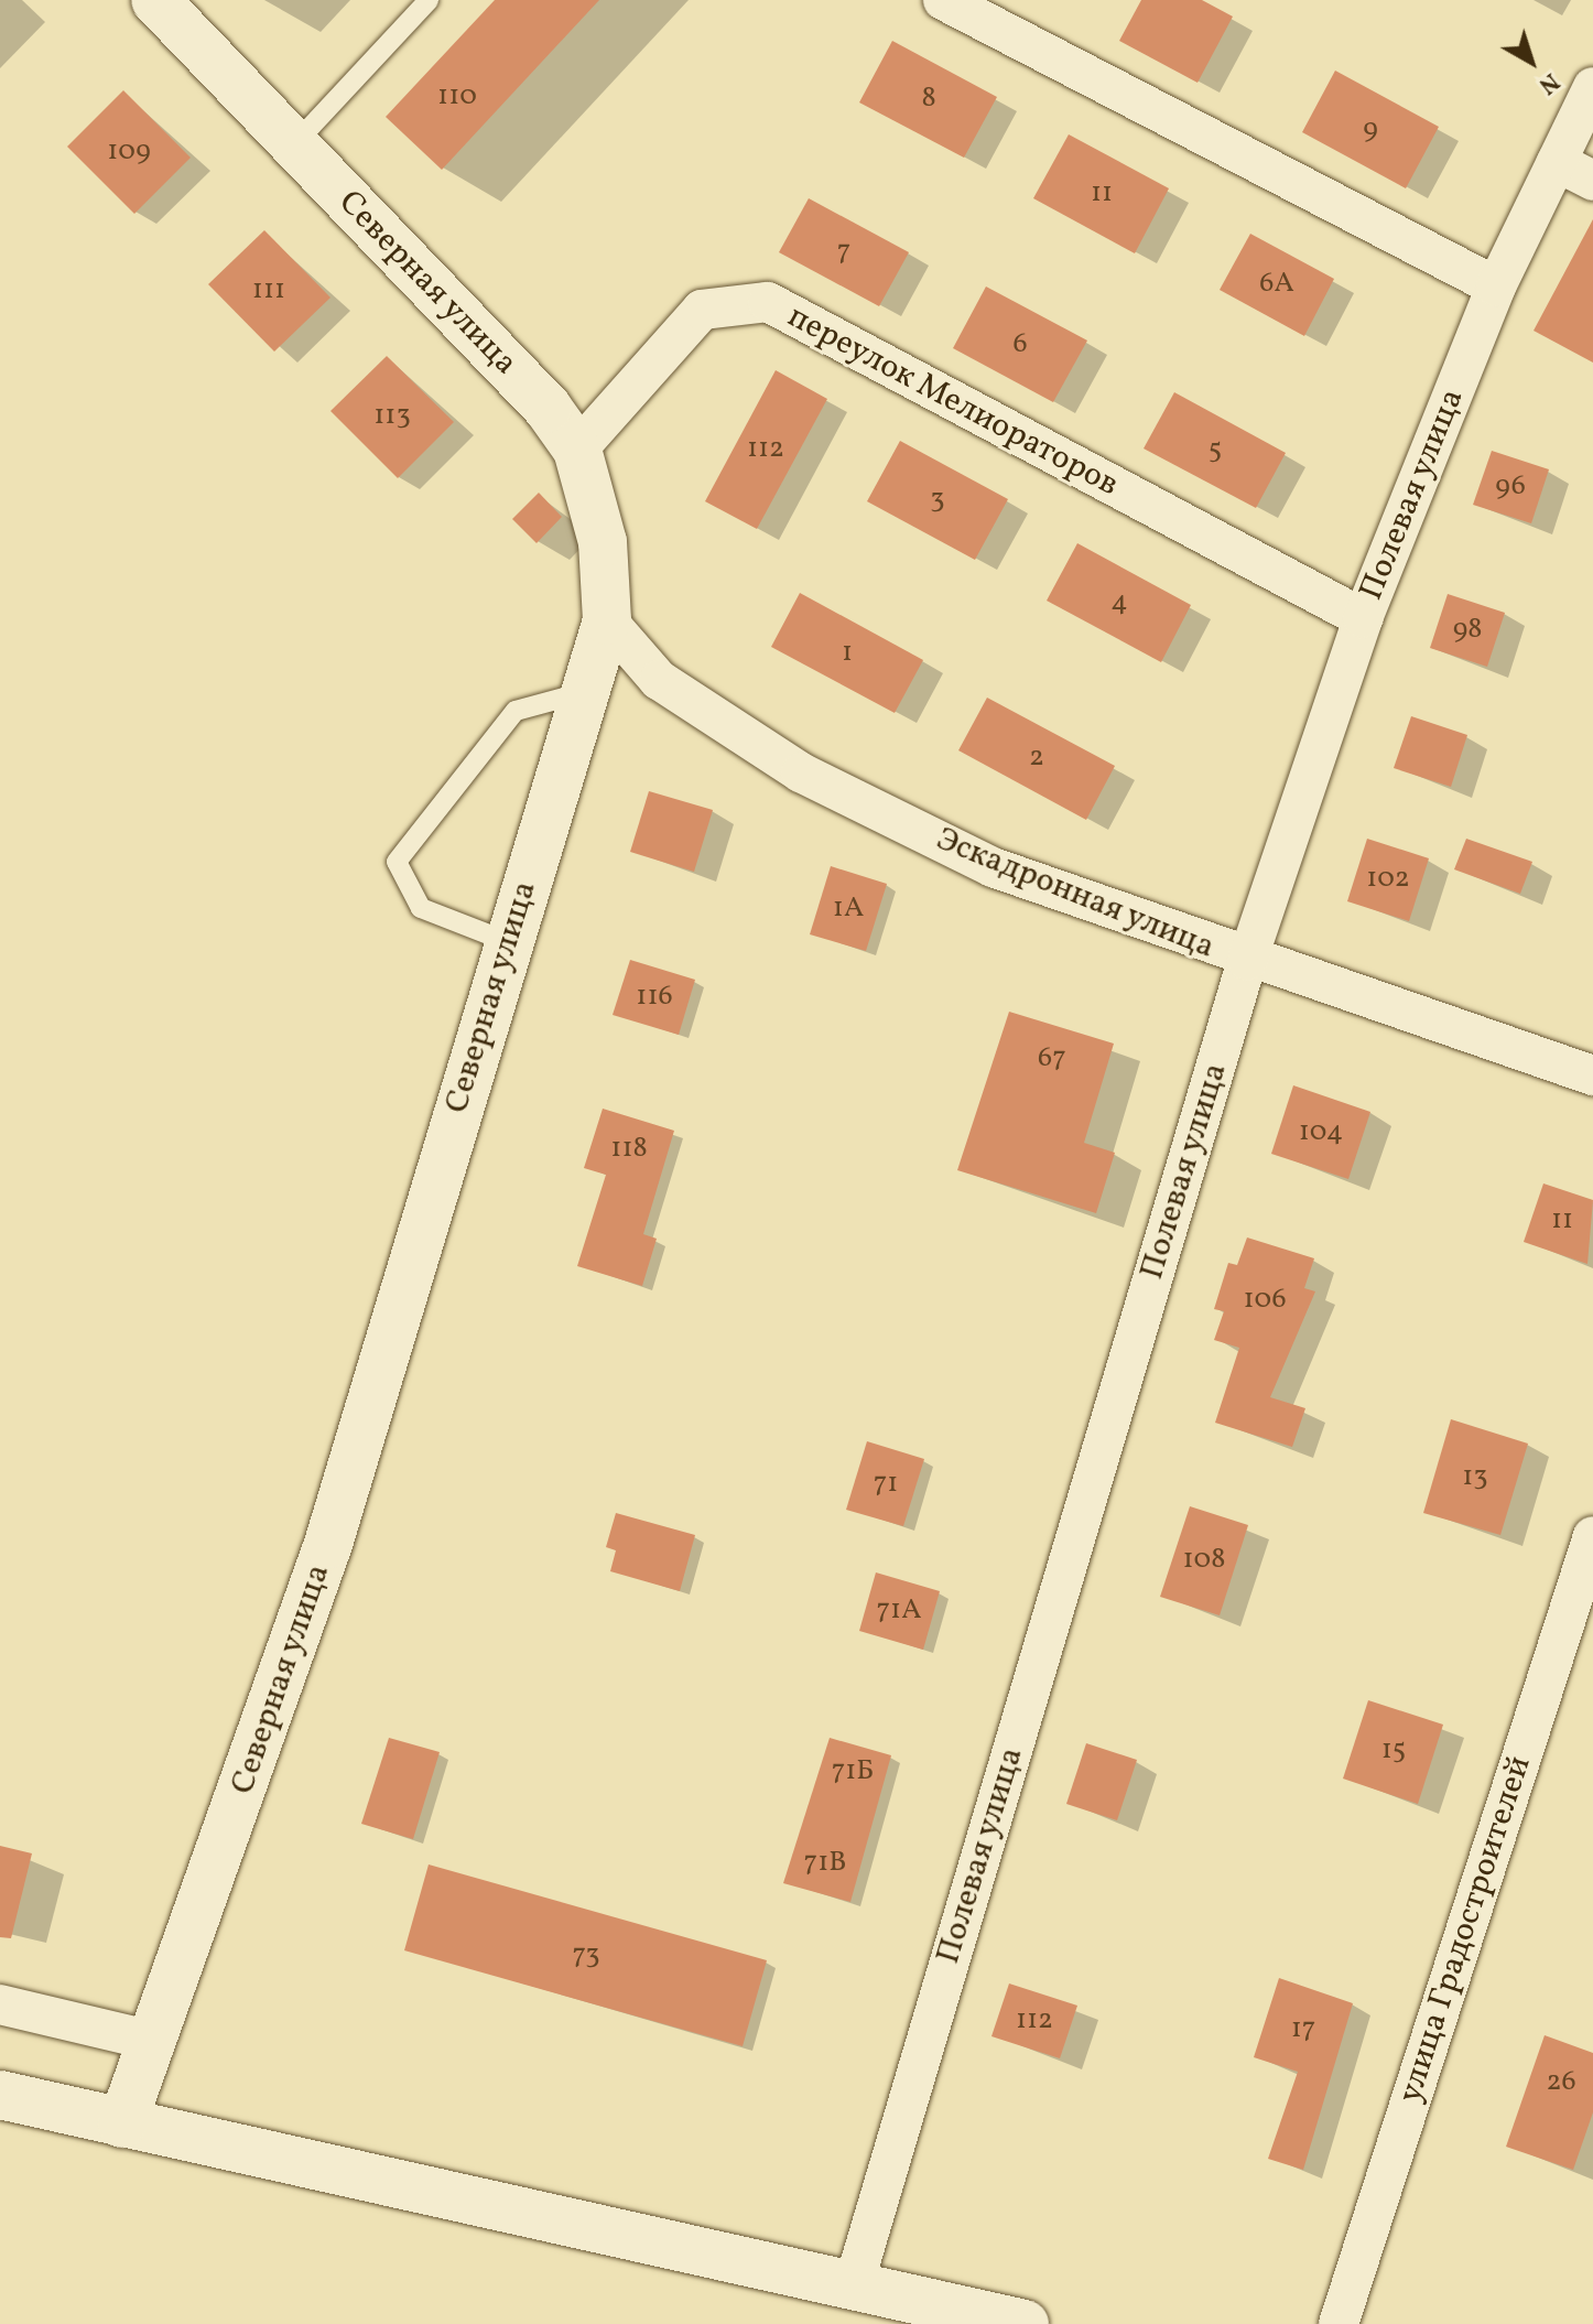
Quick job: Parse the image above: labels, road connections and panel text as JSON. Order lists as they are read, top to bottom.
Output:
{
  "streets": {
    "street": [
      "Северная улица",
      "переулок Мелиораторов",
      "Полевая улица",
      "Эскадронная улица",
      "улица Градостроителей"
    ]
  },
  "crossings": [
    ["Северная улица", "переулок Мелиораторов"],
    ["Северная улица", "Эскадронная улица"],
    ["переулок Мелиораторов", "Полевая улица"],
    ["Полевая улица", "Эскадронная улица"]
  ],
  "house_numbers": [
    "110",
    "8",
    "9",
    "109",
    "11",
    "7",
    "6А",
    "111",
    "6",
    "113",
    "112",
    "5",
    "96",
    "3",
    "4",
    "98",
    "1",
    "2",
    "102",
    "1А",
    "116",
    "67",
    "104",
    "118",
    "11",
    "106",
    "13",
    "71",
    "108",
    "71А",
    "15",
    "71Б",
    "71В",
    "73",
    "112",
    "17",
    "26"
  ],
  "north": "bottom right"
}
